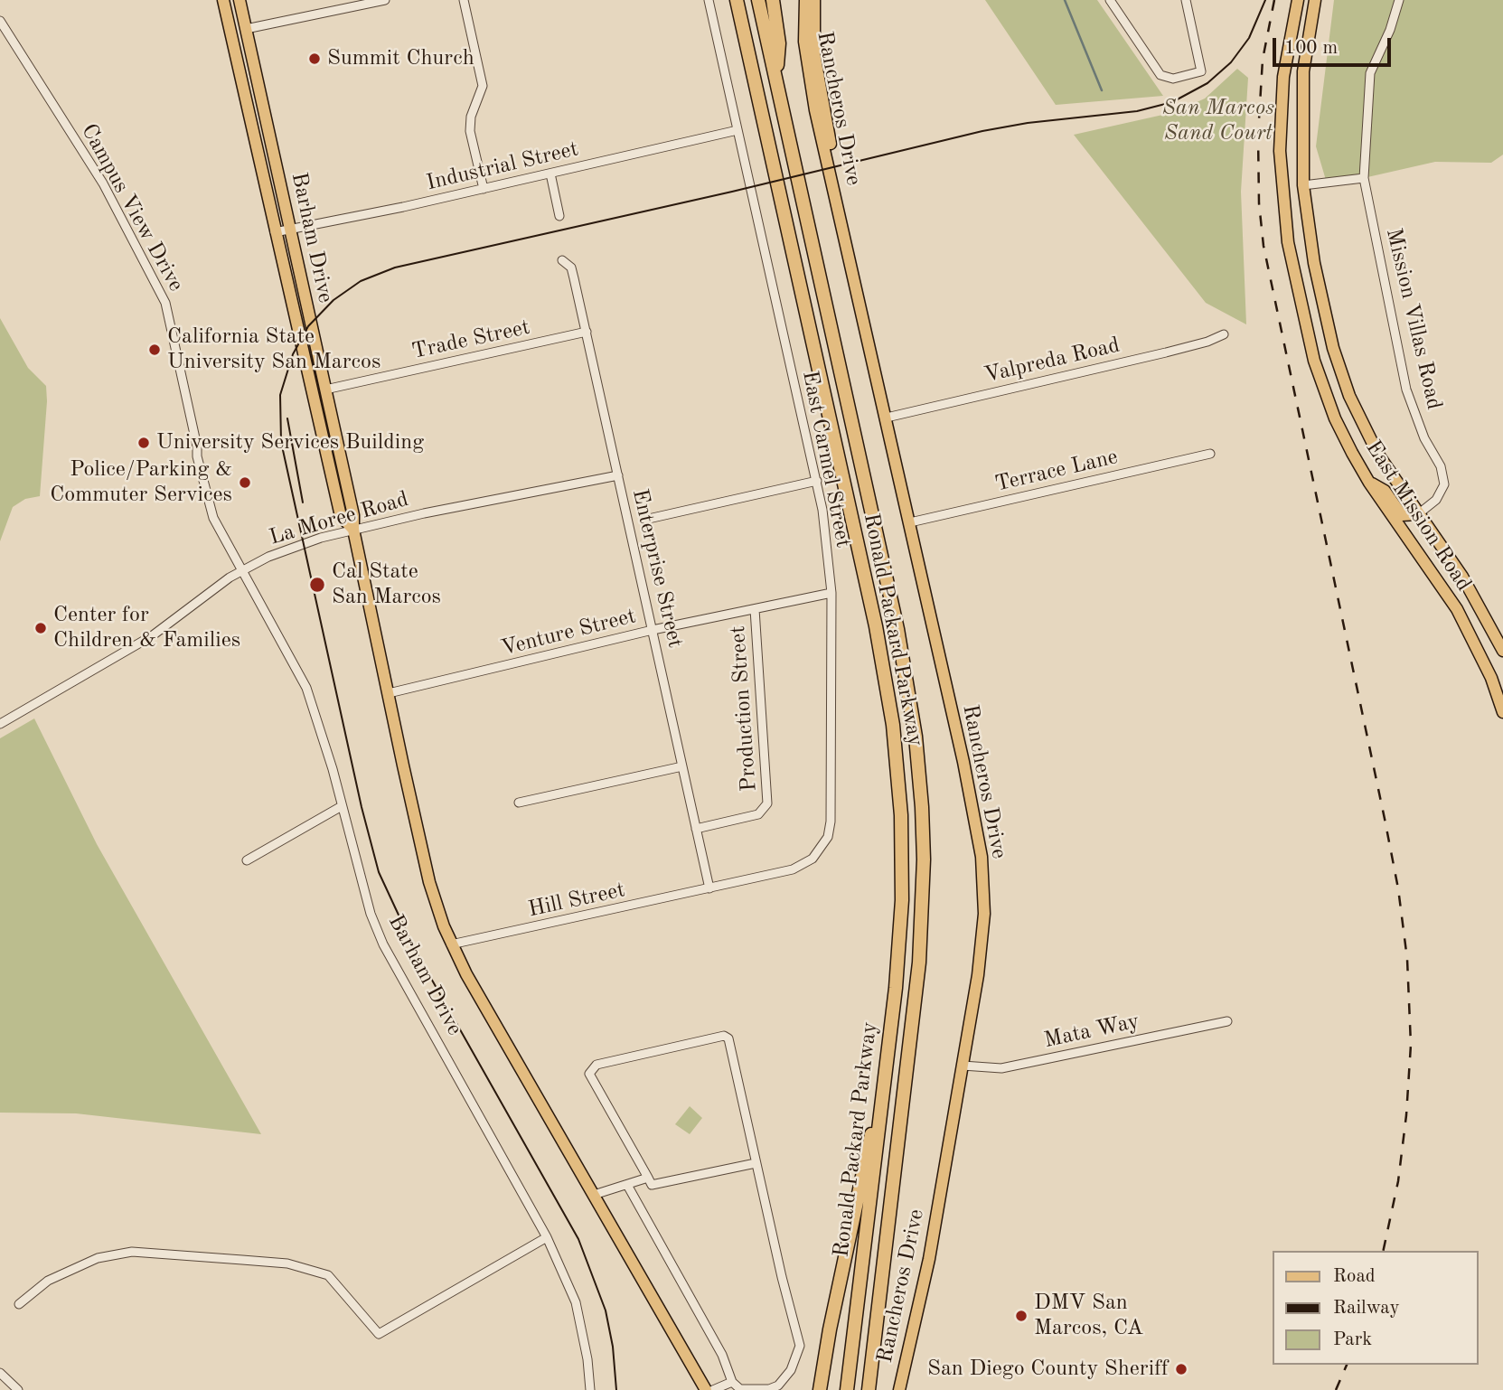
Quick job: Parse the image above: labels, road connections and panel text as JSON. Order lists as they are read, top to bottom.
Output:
{
  "streets": {
    "highway": ["Ronald Packard Parkway"],
    "main road": ["Rancheros Drive", "Barham Drive", "East Mission Road"],
    "street": [
      "Industrial Street",
      "Campus View Drive",
      "Mission Villas Road",
      "Trade Street",
      "Valpreda Road",
      "East Carmel Street",
      "Terrace Lane",
      "La Moree Road",
      "Enterprise Street",
      "Venture Street",
      "Production Street",
      "Hill Street",
      "Mata Way"
    ]
  },
  "crossings": [
    ["Rancheros Drive", "Valpreda Road"],
    ["Rancheros Drive", "Terrace Lane"],
    ["Rancheros Drive", "Mata Way"],
    ["Industrial Street", "Barham Drive"],
    ["Industrial Street", "East Carmel Street"],
    ["Campus View Drive", "Barham Drive"],
    ["Campus View Drive", "La Moree Road"],
    ["Barham Drive", "Trade Street"],
    ["Barham Drive", "La Moree Road"],
    ["Barham Drive", "Venture Street"],
    ["Barham Drive", "Hill Street"],
    ["Mission Villas Road", "East Mission Road"],
    ["Trade Street", "Enterprise Street"],
    ["East Carmel Street", "Enterprise Street"],
    ["East Carmel Street", "Venture Street"],
    ["East Carmel Street", "Hill Street"],
    ["La Moree Road", "Enterprise Street"],
    ["Enterprise Street", "Venture Street"],
    ["Enterprise Street", "Production Street"],
    ["Enterprise Street", "Hill Street"],
    ["Venture Street", "Production Street"]
  ],
  "parks": ["San Marcos Sand Court"],
  "places": [
    "Summit Church",
    "California State University San Marcos",
    "University Services Building",
    "Police/Parking & Commuter Services",
    "Cal State San Marcos",
    "Center for Children & Families",
    "DMV San Marcos, CA",
    "San Diego County Sheriff"
  ],
  "legend": ["Road", "Railway", "Park"],
  "scale_bar": "100 m"
}
